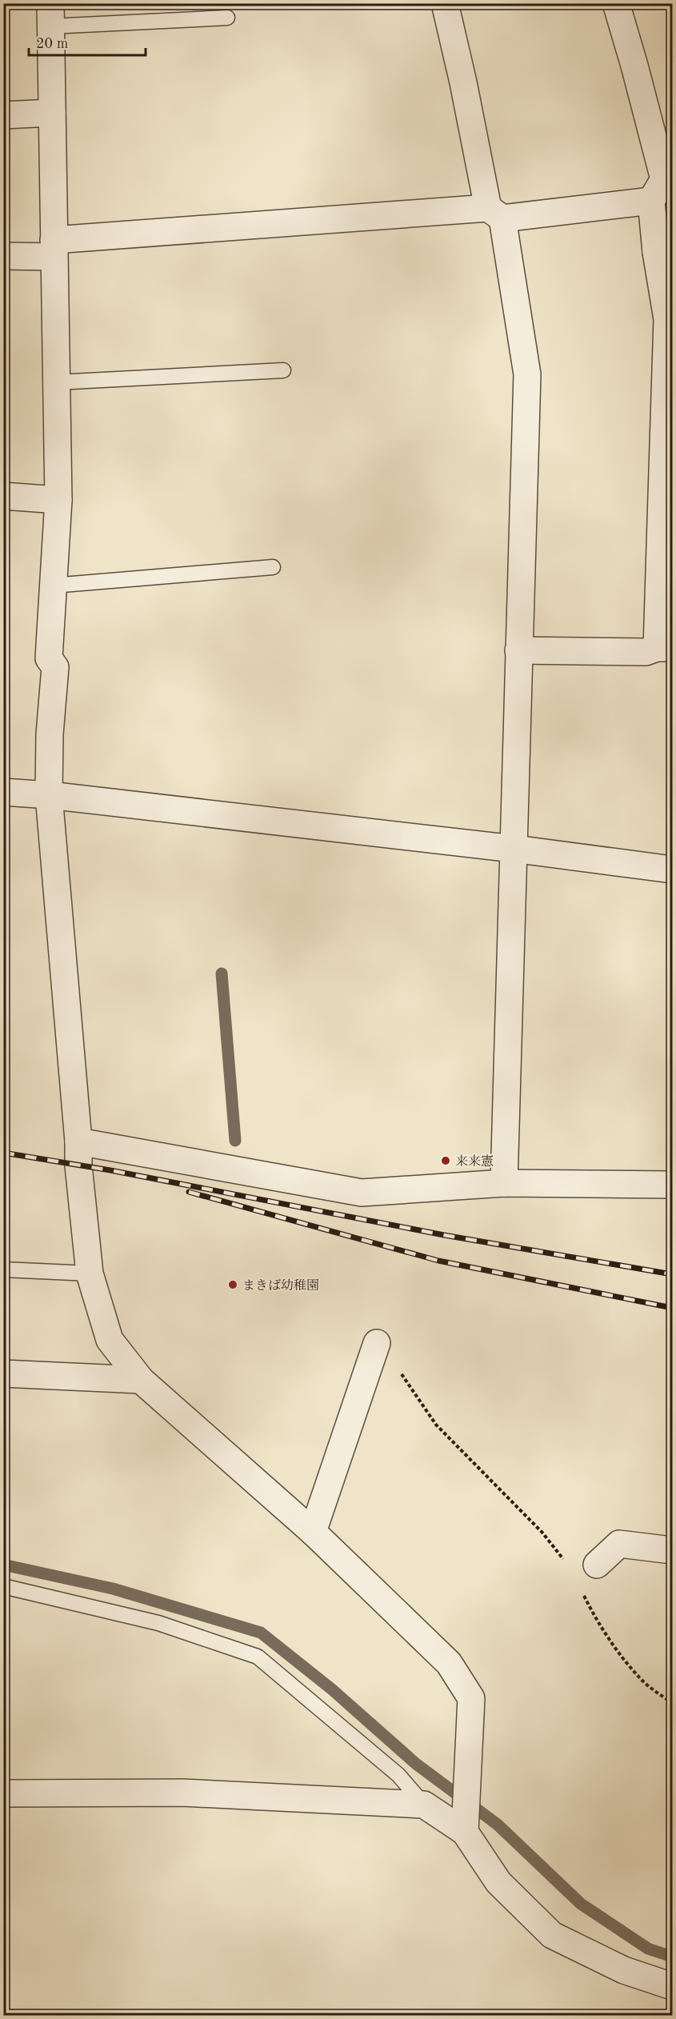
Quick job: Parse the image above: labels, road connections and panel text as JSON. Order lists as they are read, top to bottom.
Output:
{
  "places": ["来来憲", "まきば幼稚園"],
  "scale_bar": "20 m"
}
